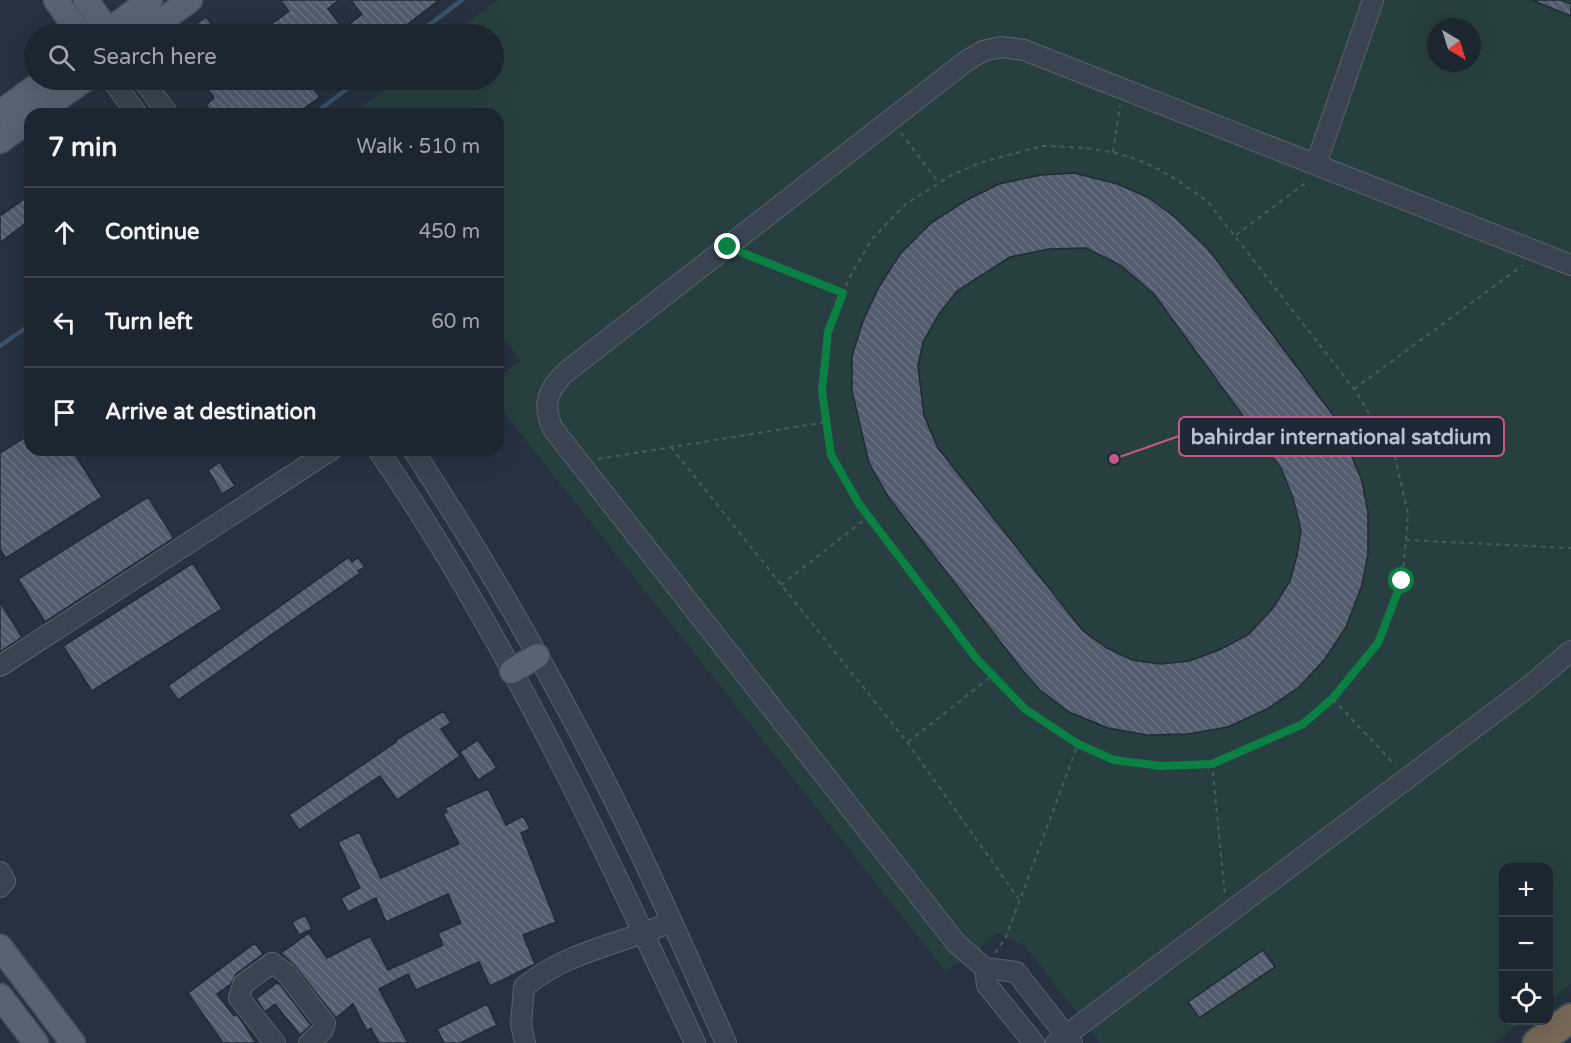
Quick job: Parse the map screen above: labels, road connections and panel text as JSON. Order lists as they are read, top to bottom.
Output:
{
  "places": ["bahirdar international satdium"],
  "north": "bottom right",
  "page": {
    "search": "Search here",
    "heading": ["7 min", "Walk · 510 m"],
    "list": [
      ["Continue", "450 m"],
      ["Turn left", "60 m"],
      "Arrive at destination"
    ],
    "map_buttons": ["+", "−"]
  }
}
